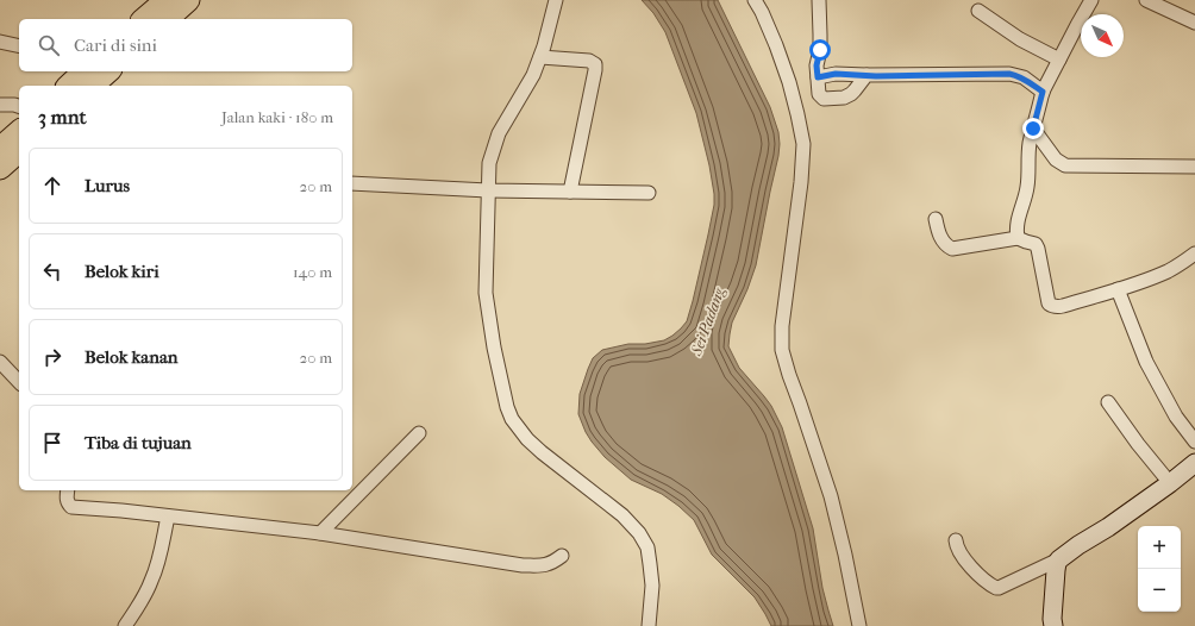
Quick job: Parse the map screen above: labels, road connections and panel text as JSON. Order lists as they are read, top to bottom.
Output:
{
  "water": ["Sei Padang"],
  "north": "bottom right",
  "page": {
    "search": "Cari di sini",
    "heading": ["3 mnt", "Jalan kaki · 180 m"],
    "list": [
      ["Lurus", "20 m"],
      ["Belok kiri", "140 m"],
      ["Belok kanan", "20 m"],
      "Tiba di tujuan"
    ],
    "map_buttons": ["+", "−"]
  }
}
